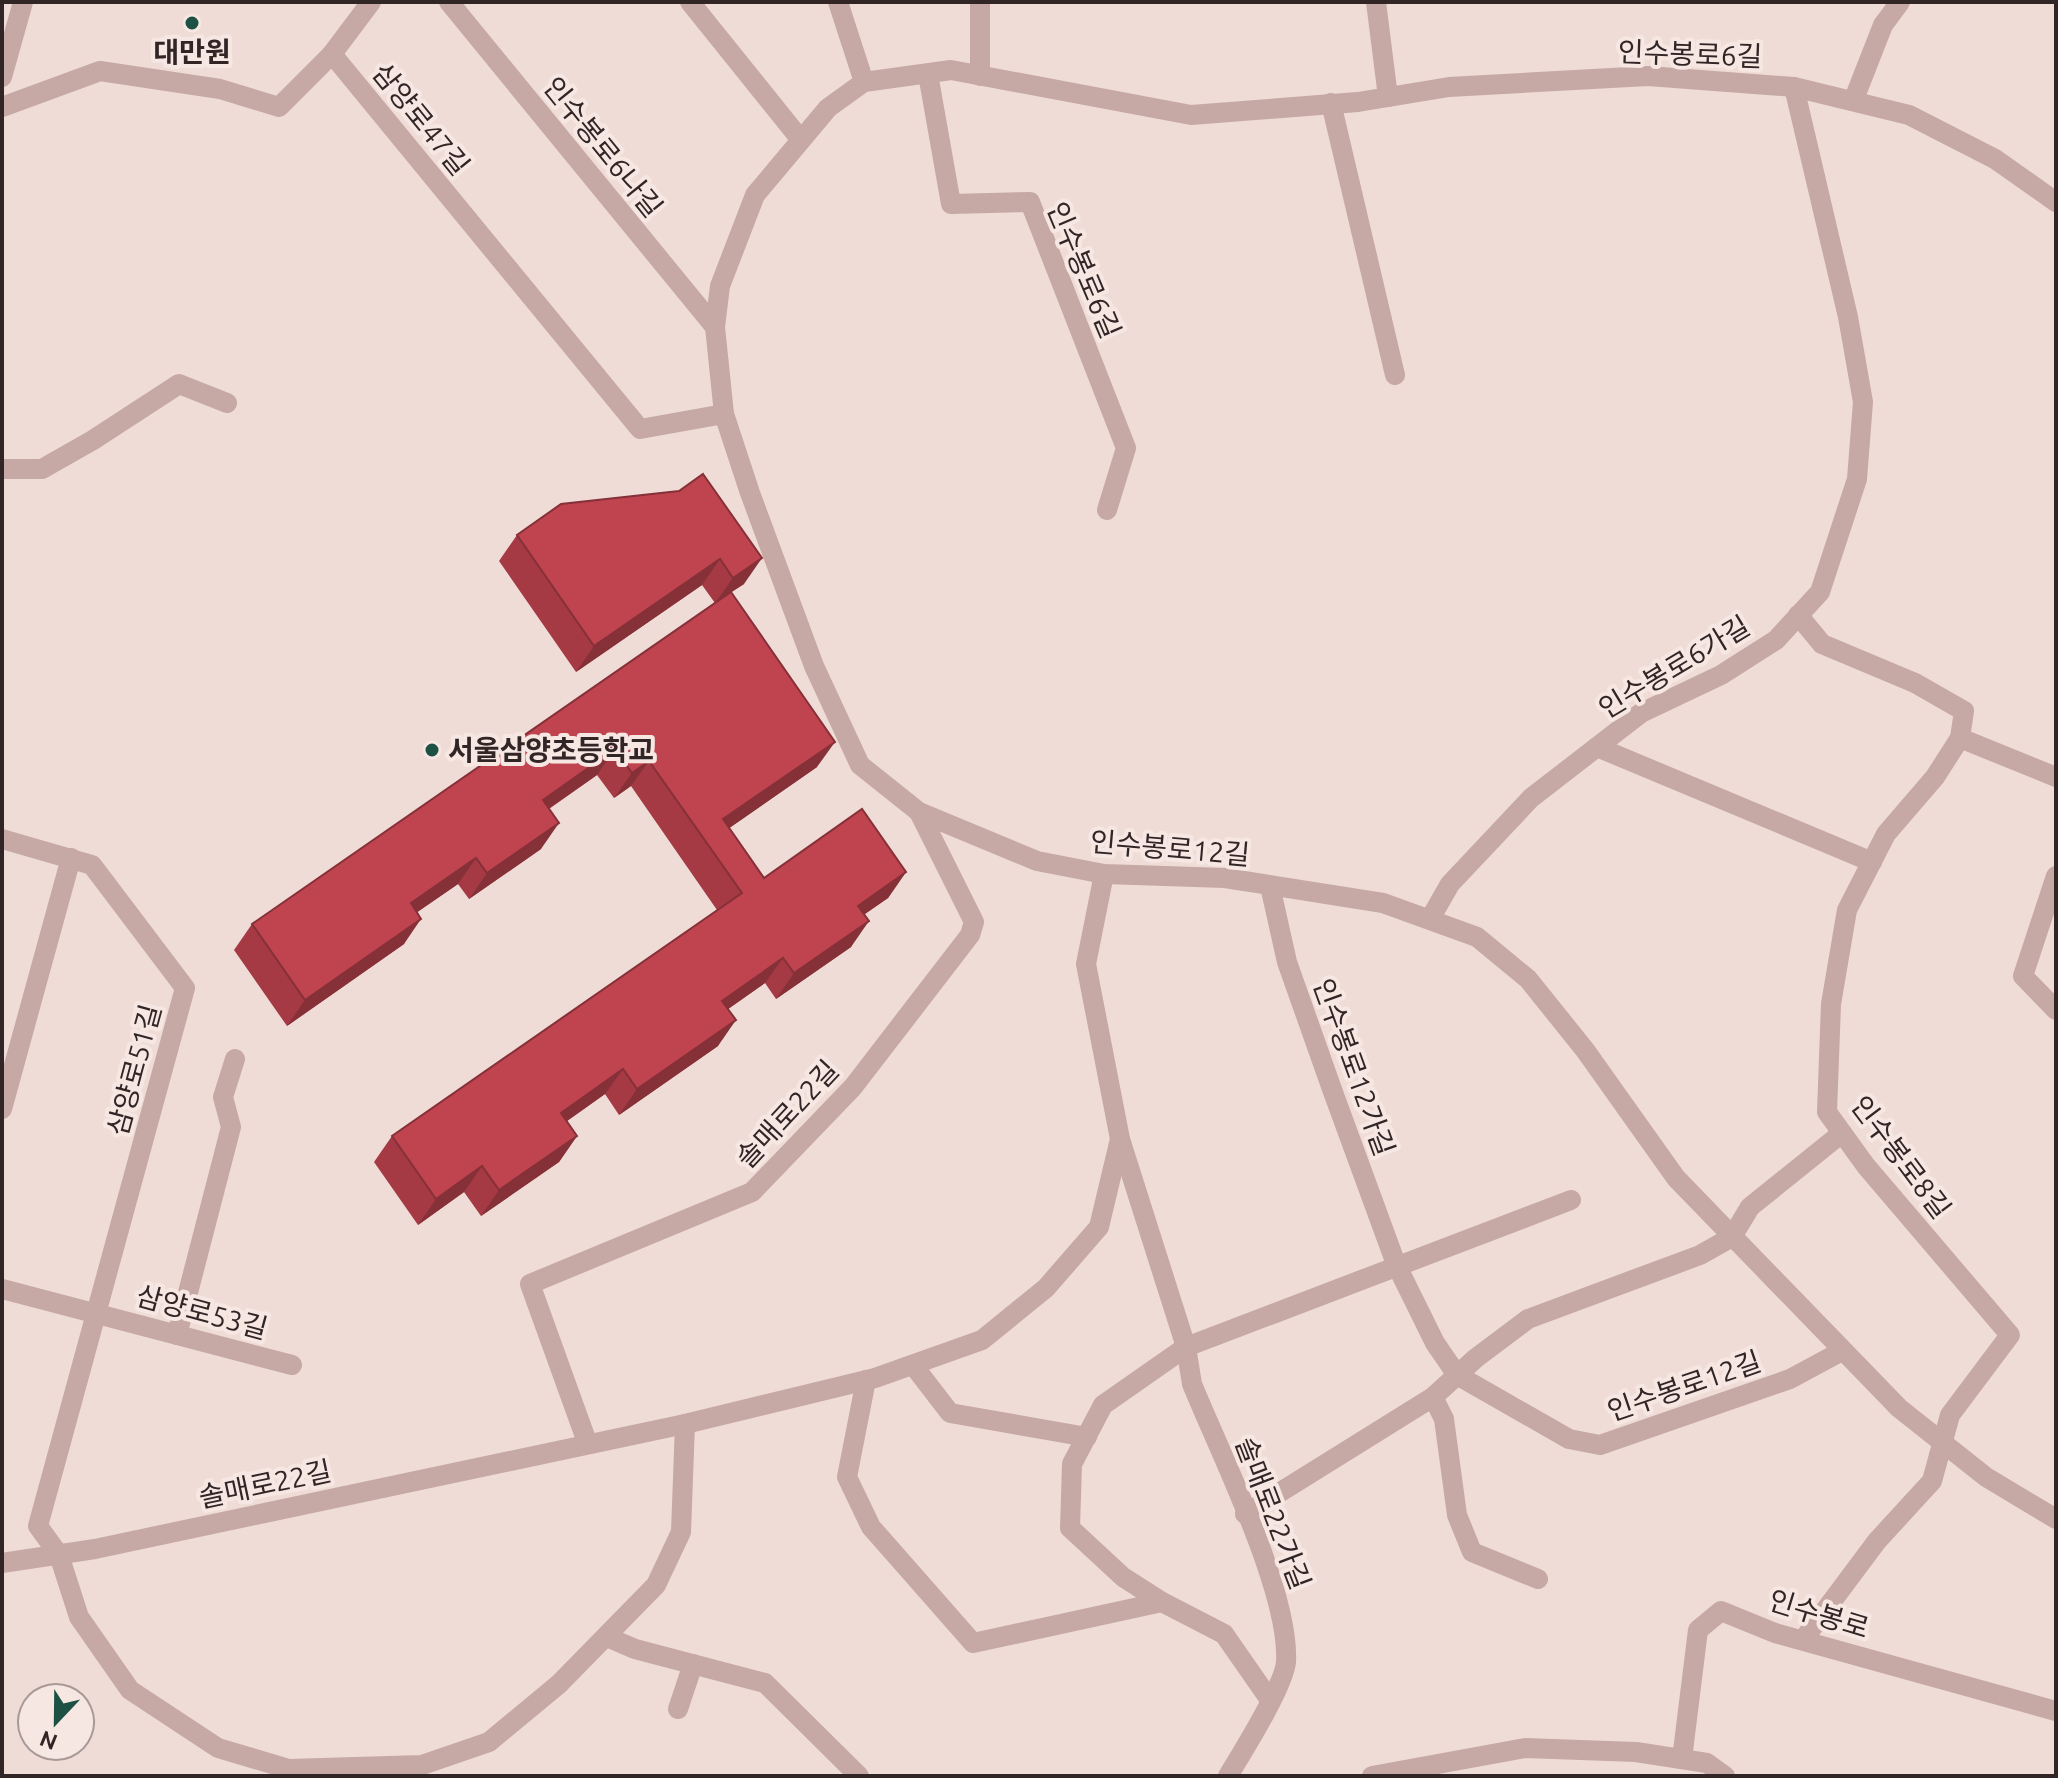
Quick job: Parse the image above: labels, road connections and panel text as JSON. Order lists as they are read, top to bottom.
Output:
{
  "streets": {
    "street": [
      "인수봉로6길",
      "삼양로47길",
      "인수봉로6나길",
      "인수봉로6가길",
      "인수봉로12길",
      "인수봉로12가길",
      "삼양로51길",
      "솔매로22길",
      "인수봉로8길",
      "삼양로53길",
      "솔매로22가길",
      "인수봉로"
    ]
  },
  "crossings": [
    ["인수봉로6길", "삼양로47길"],
    ["인수봉로6길", "인수봉로6나길"],
    ["인수봉로6길", "인수봉로6가길"],
    ["인수봉로6길", "인수봉로12길"],
    ["삼양로47길", "인수봉로12길"],
    ["인수봉로6가길", "인수봉로12길"],
    ["인수봉로12길", "인수봉로12가길"],
    ["인수봉로12길", "솔매로22길"],
    ["인수봉로12길", "인수봉로8길"],
    ["삼양로51길", "삼양로53길"],
    ["솔매로22길", "삼양로53길"],
    ["솔매로22길", "솔매로22가길"]
  ],
  "places": ["대만원", "서울삼양초등학교"],
  "north": "bottom"
}
